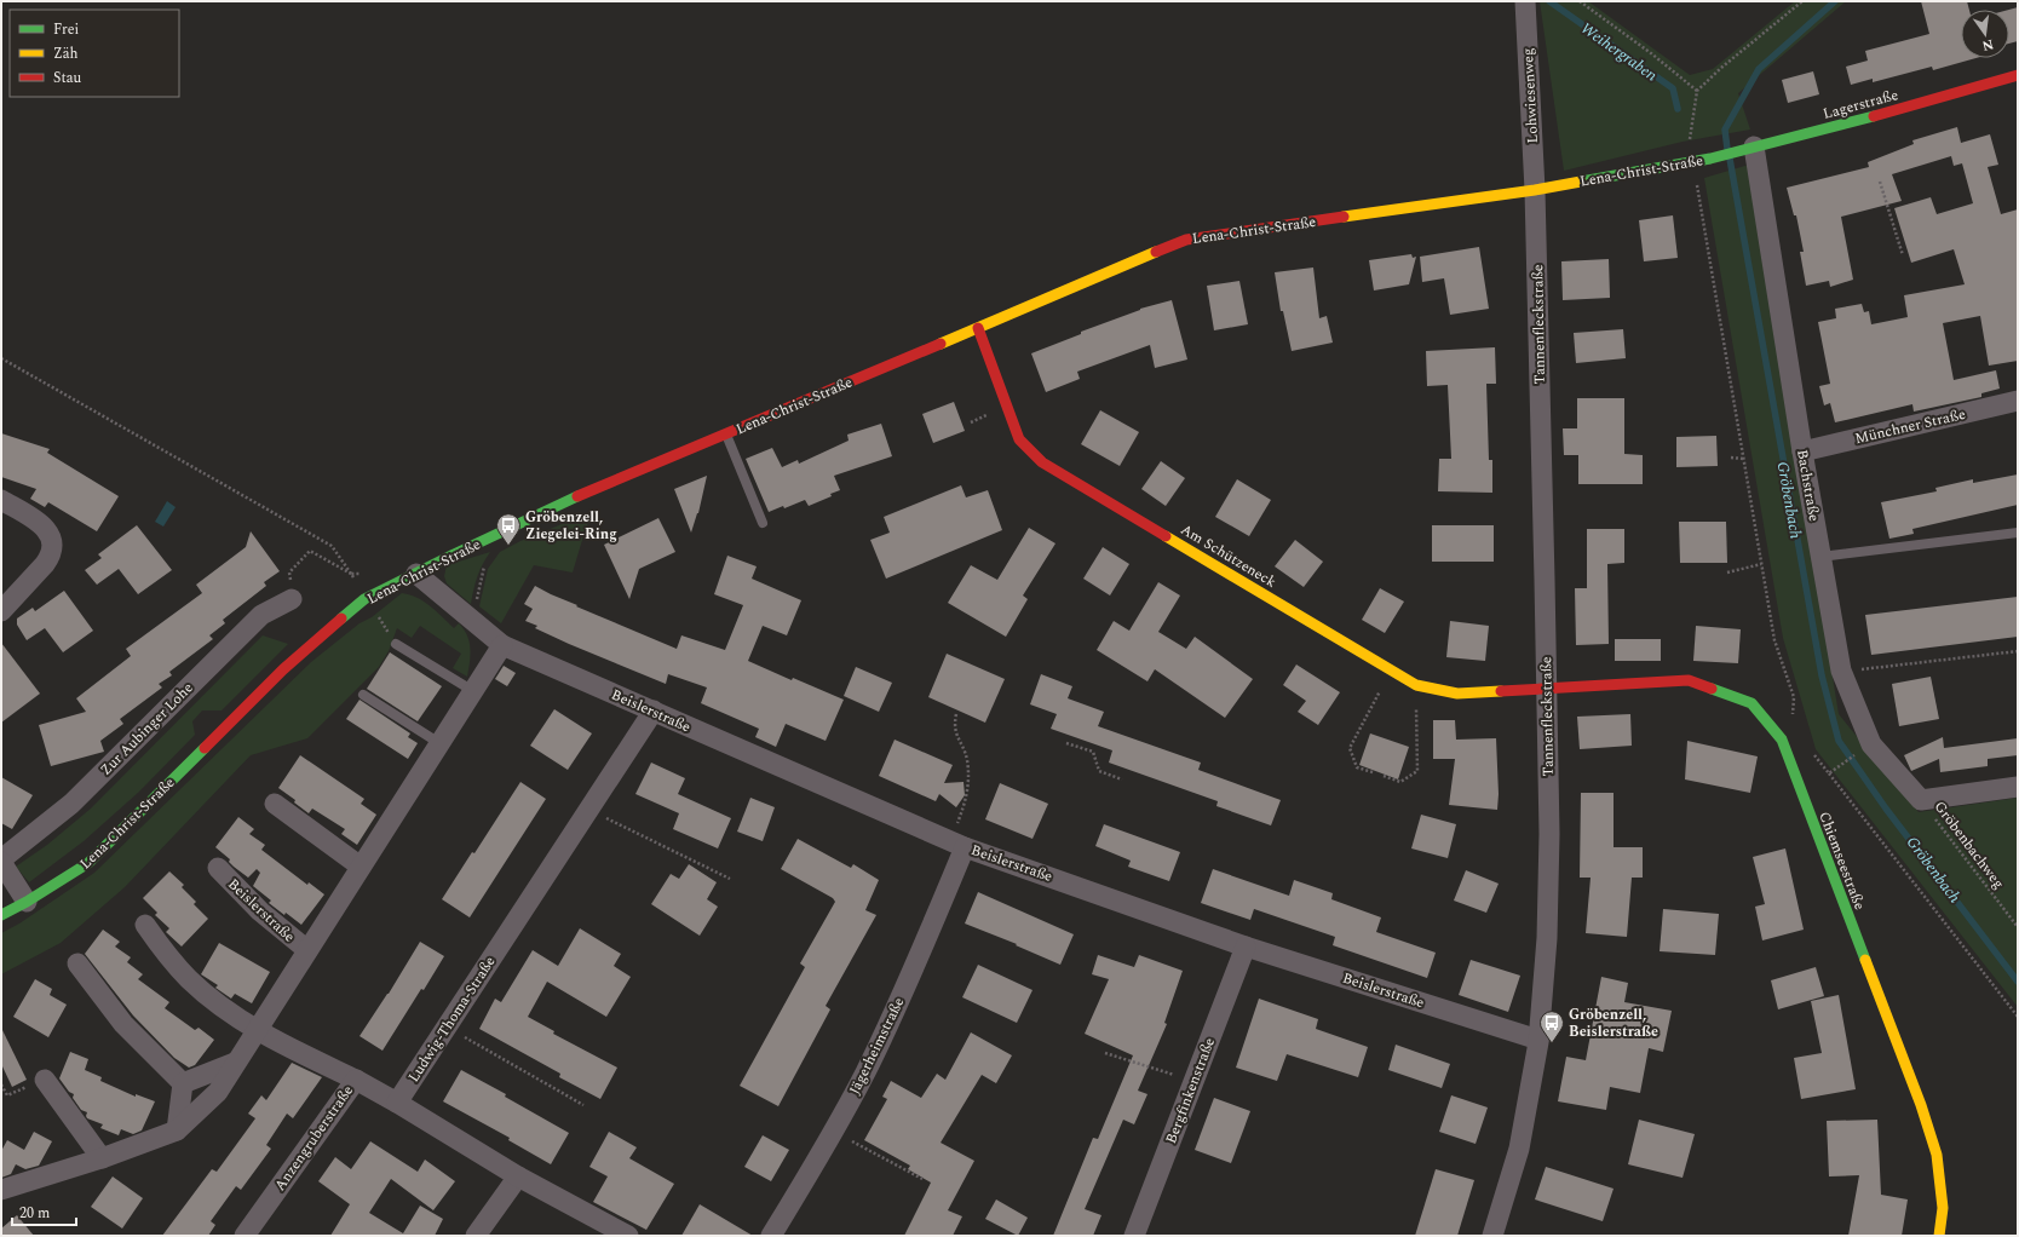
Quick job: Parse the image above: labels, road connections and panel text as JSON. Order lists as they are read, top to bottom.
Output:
{
  "streets": {
    "street": [
      "Lohwiesenweg",
      "Lagerstraße",
      "Lena-Christ-Straße",
      "Tannenfleckstraße",
      "Münchner Straße",
      "Bachstraße",
      "Am Schützeneck",
      "Beislerstraße",
      "Zur Aubinger Lohe",
      "Chiemseestraße",
      "Ludwig-Thoma-Straße",
      "Jägerheimstraße",
      "Bergfinkenstraße",
      "Anzengruberstraße"
    ],
    "path": ["Gröbenbachweg"]
  },
  "crossings": [
    ["Lohwiesenweg", "Lena-Christ-Straße"],
    ["Lohwiesenweg", "Tannenfleckstraße"],
    ["Lagerstraße", "Lena-Christ-Straße"],
    ["Lagerstraße", "Bachstraße"],
    ["Lena-Christ-Straße", "Tannenfleckstraße"],
    ["Lena-Christ-Straße", "Am Schützeneck"],
    ["Lena-Christ-Straße", "Beislerstraße"],
    ["Tannenfleckstraße", "Am Schützeneck"],
    ["Tannenfleckstraße", "Beislerstraße"],
    ["Tannenfleckstraße", "Chiemseestraße"],
    ["Münchner Straße", "Bachstraße"],
    ["Bachstraße", "Gröbenbachweg"],
    ["Am Schützeneck", "Chiemseestraße"],
    ["Beislerstraße", "Ludwig-Thoma-Straße"],
    ["Beislerstraße", "Jägerheimstraße"],
    ["Beislerstraße", "Bergfinkenstraße"],
    ["Ludwig-Thoma-Straße", "Anzengruberstraße"]
  ],
  "water": ["Weihergraben", "Gröbenbach"],
  "places": {
    "bus stop": ["Gröbenzell, Ziegelei-Ring", "Gröbenzell, Beislerstraße"]
  },
  "legend": ["Frei", "Zäh", "Stau"],
  "scale_bar": "20 m",
  "north": "bottom"
}
